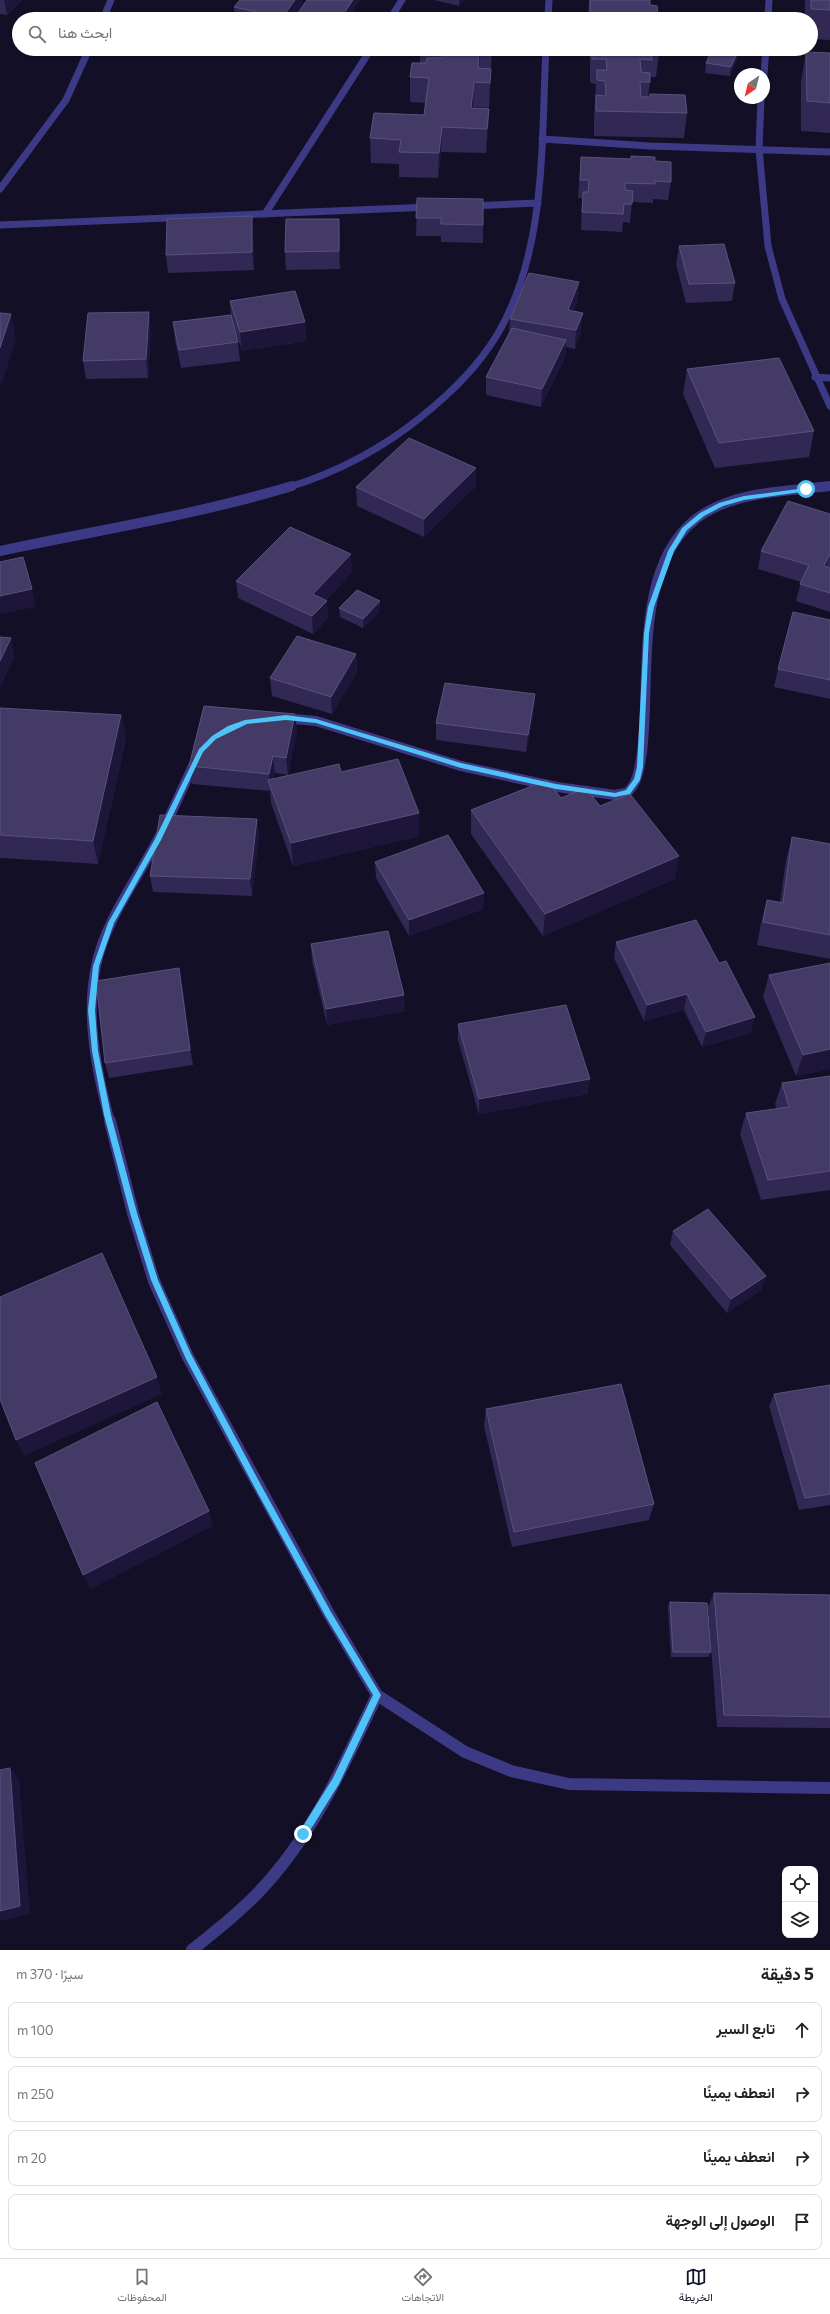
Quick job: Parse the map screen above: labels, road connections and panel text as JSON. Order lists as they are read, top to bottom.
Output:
{
  "north": "bottom left",
  "page": {
    "search": "ابحث هنا",
    "heading": ["5 دقيقة", "سيرًا · 370 m"],
    "list": [
      ["تابع السير", "100 m"],
      ["انعطف يمينًا", "250 m"],
      ["انعطف يمينًا", "20 m"],
      "الوصول إلى الوجهة"
    ],
    "nav": ["الخريطة", "الاتجاهات", "المحفوظات"]
  }
}
